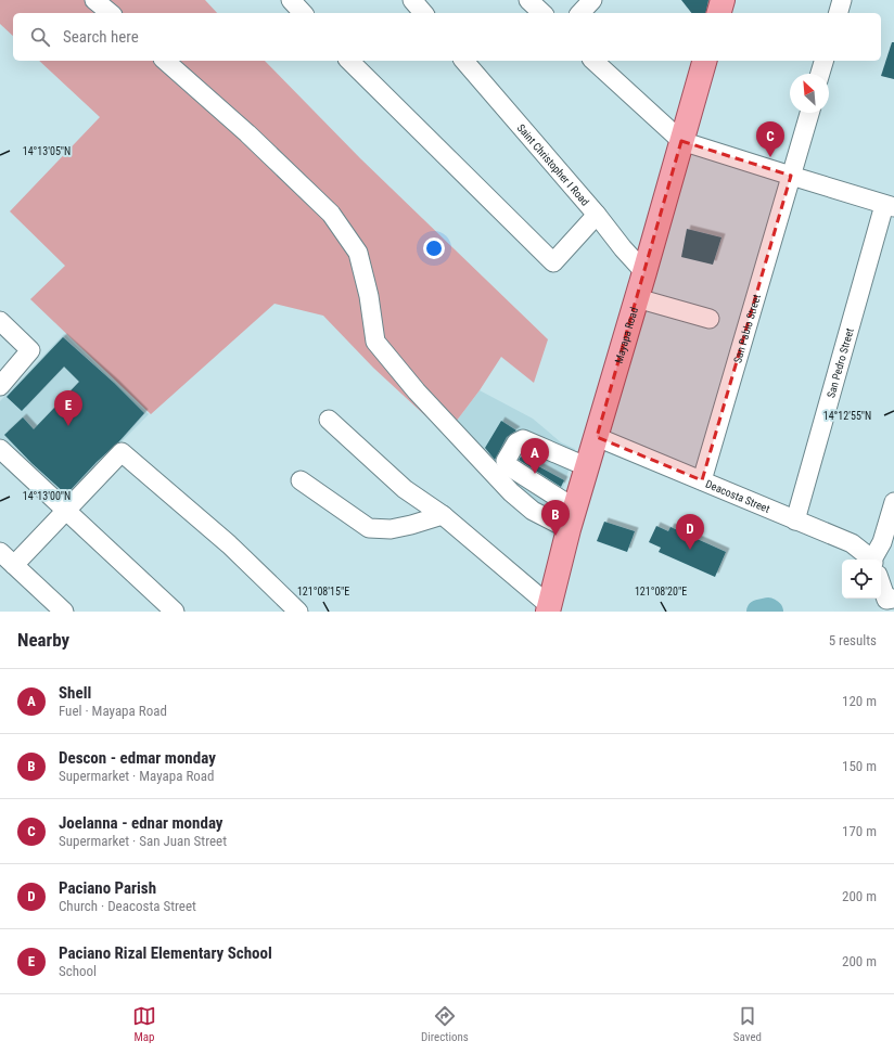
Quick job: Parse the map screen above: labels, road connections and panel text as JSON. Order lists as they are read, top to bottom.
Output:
{
  "streets": {
    "main road": ["Mayapa Road"],
    "street": [
      "Saint Christopher I Road",
      "San Pablo Street",
      "San Pedro Street",
      "Deacosta Street"
    ]
  },
  "crossings": [
    ["Saint Christopher I Road", "Mayapa Road"],
    ["San Pablo Street", "Deacosta Street"],
    ["Mayapa Road", "Deacosta Street"],
    ["San Pedro Street", "Deacosta Street"]
  ],
  "north": "top left",
  "page": {
    "search": "Search here",
    "pins": [
      "C",
      "E",
      "A",
      "B",
      "D"
    ],
    "heading": ["Nearby", "5 results"],
    "list": [
      {
        "mark": "A",
        "name": "Shell",
        "note": "Fuel · Mayapa Road",
        "value": "120 m"
      },
      {
        "mark": "B",
        "name": "Descon - edmar monday",
        "note": "Supermarket · Mayapa Road",
        "value": "150 m"
      },
      {
        "mark": "C",
        "name": "Joelanna - ednar monday",
        "note": "Supermarket · San Juan Street",
        "value": "170 m"
      },
      {
        "mark": "D",
        "name": "Paciano Parish",
        "note": "Church · Deacosta Street",
        "value": "200 m"
      },
      {
        "mark": "E",
        "name": "Paciano Rizal Elementary School",
        "note": "School",
        "value": "200 m"
      }
    ],
    "nav": ["Map", "Directions", "Saved"]
  },
  "coordinates": [
    "14°13'05\"N",
    "14°12'55\"N",
    "14°13'00\"N",
    "121°08'15\"E",
    "121°08'20\"E"
  ]
}
